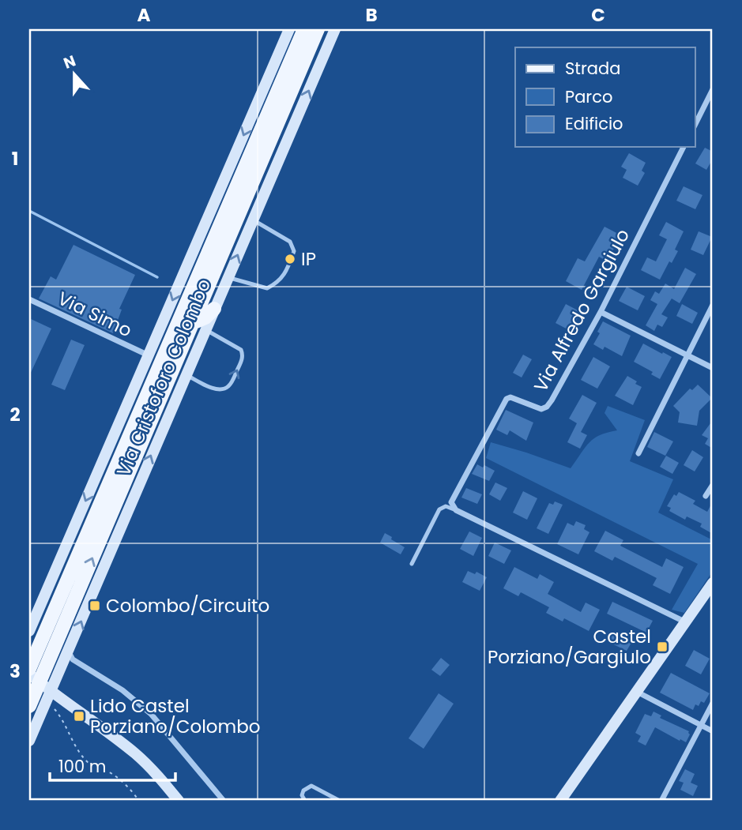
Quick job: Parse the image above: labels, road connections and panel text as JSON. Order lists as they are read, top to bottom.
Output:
{
  "streets": {
    "main road": ["Via Cristoforo Colombo"],
    "street": ["Via Alfredo Gargiulo", "Via Simo"]
  },
  "crossings": [
    ["Via Simo", "Via Cristoforo Colombo"]
  ],
  "places": {
    "other": ["IP"],
    "transit": ["Colombo/Circuito", "Castel Porziano/Gargiulo", "Lido Castel Porziano/Colombo"]
  },
  "legend": ["Strada", "Parco", "Edificio"],
  "scale_bar": "100 m",
  "north": "top",
  "grid": {
    "columns": ["A", "B", "C"],
    "rows": ["1", "2", "3"]
  }
}
